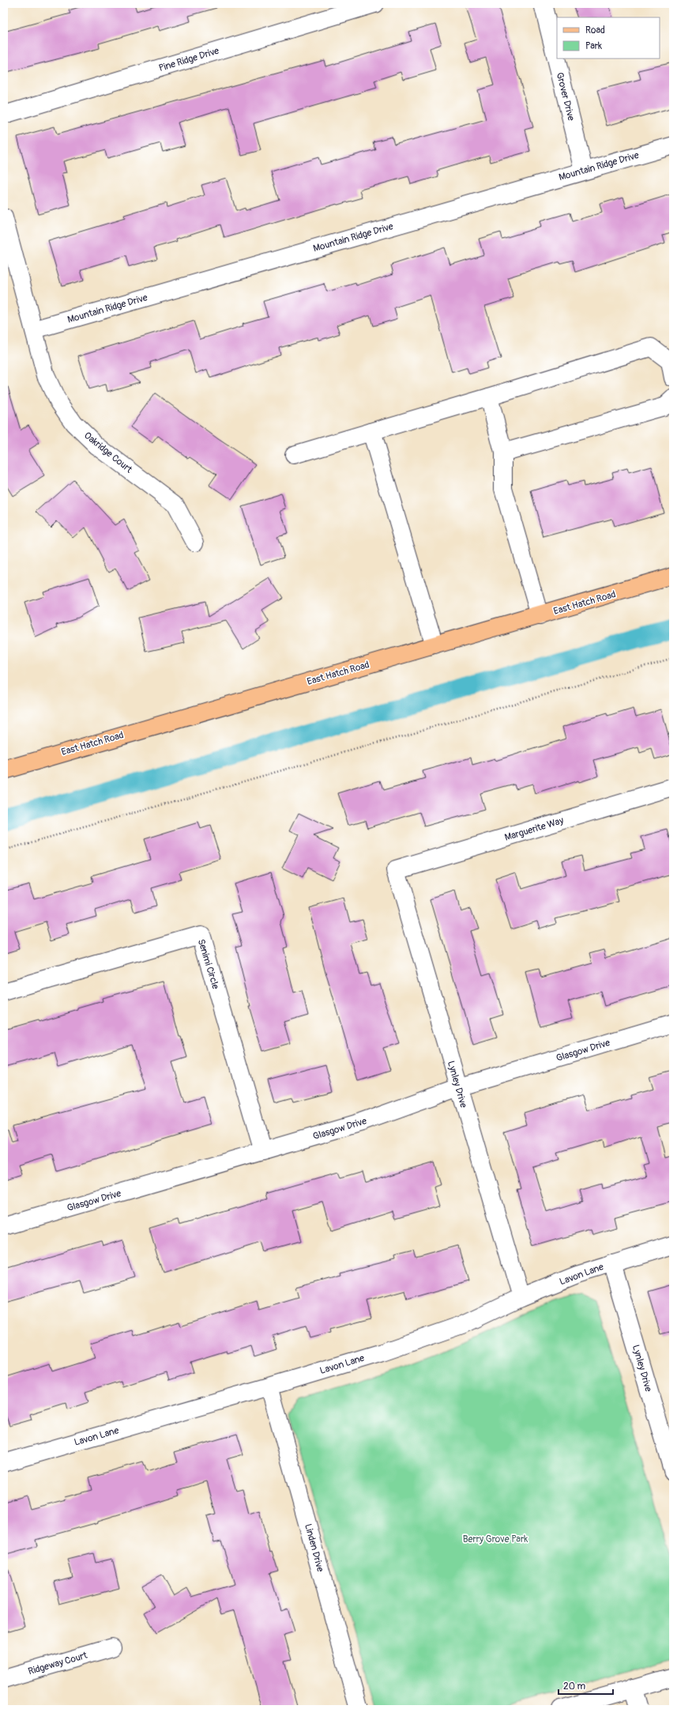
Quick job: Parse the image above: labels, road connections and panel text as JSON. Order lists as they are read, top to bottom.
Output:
{
  "streets": {
    "main road": ["East Hatch Road"],
    "street": [
      "Pine Ridge Drive",
      "Grover Drive",
      "Mountain Ridge Drive",
      "Oakridge Court",
      "Marguerite Way",
      "Senimi Circle",
      "Glasgow Drive",
      "Lynley Drive",
      "Lavon Lane",
      "Linden Drive",
      "Ridgeway Court"
    ]
  },
  "crossings": [
    ["Grover Drive", "Mountain Ridge Drive"],
    ["Mountain Ridge Drive", "Oakridge Court"],
    ["Marguerite Way", "Lynley Drive"],
    ["Senimi Circle", "Glasgow Drive"],
    ["Glasgow Drive", "Lynley Drive"],
    ["Lynley Drive", "Lavon Lane"],
    ["Lavon Lane", "Linden Drive"]
  ],
  "parks": ["Berry Grove Park"],
  "legend": ["Road", "Park"],
  "scale_bar": "20 m"
}
